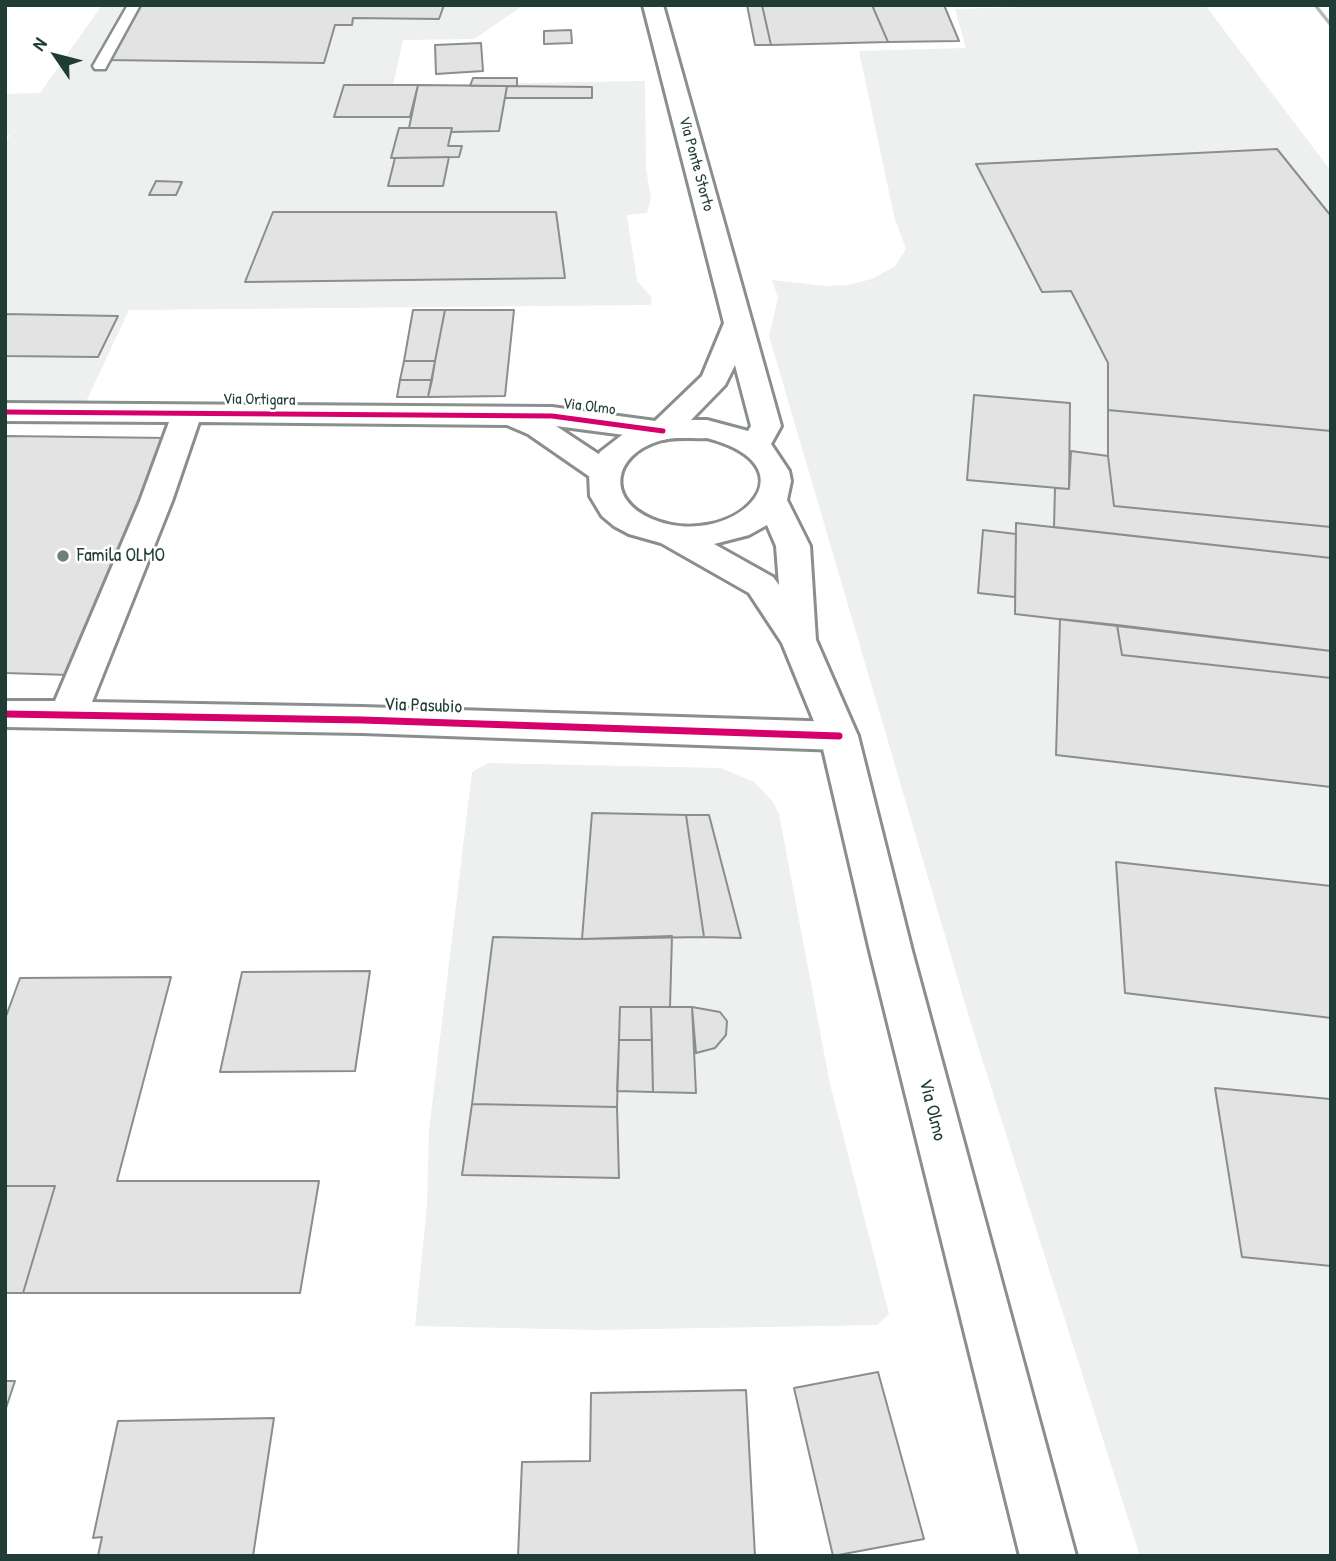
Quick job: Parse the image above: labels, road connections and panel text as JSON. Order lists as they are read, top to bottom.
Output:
{
  "streets": {
    "main road": [
      "Via Ponte Storto",
      "Via Ortigara",
      "Via Olmo",
      "Via Pasubio"
    ]
  },
  "crossings": [
    ["Via Ponte Storto", "Via Olmo"],
    ["Via Ortigara", "Via Olmo"],
    ["Via Olmo", "Via Pasubio"]
  ],
  "places": ["Famila OLMO"],
  "north": "top left"
}
